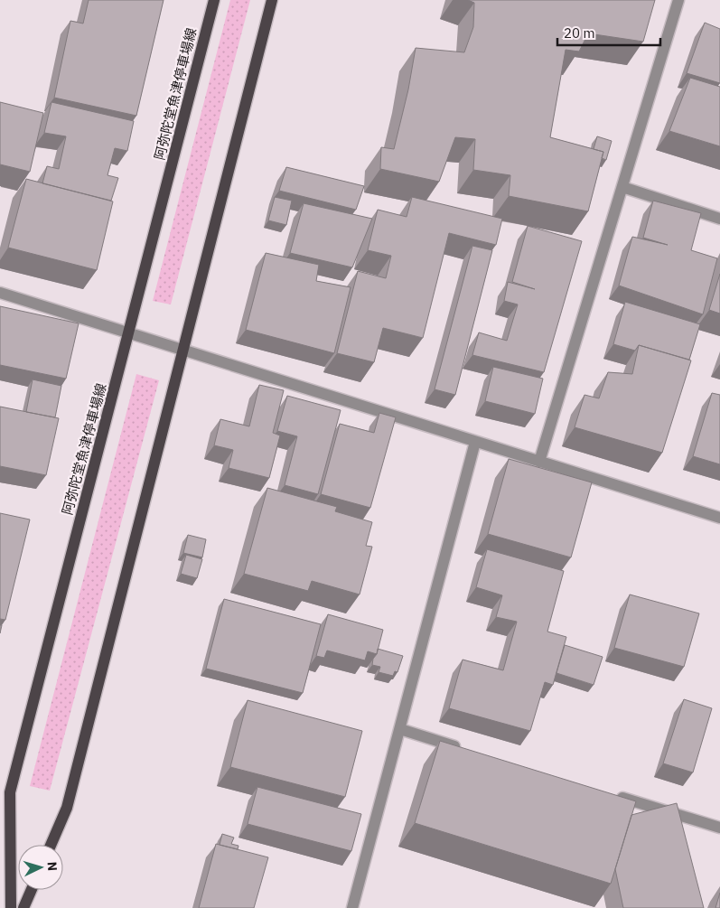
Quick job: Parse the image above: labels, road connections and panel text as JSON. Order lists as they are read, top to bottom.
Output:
{
  "streets": {
    "main road": ["阿弥陀堂魚津停車場線"]
  },
  "scale_bar": "20 m",
  "north": "right"
}
